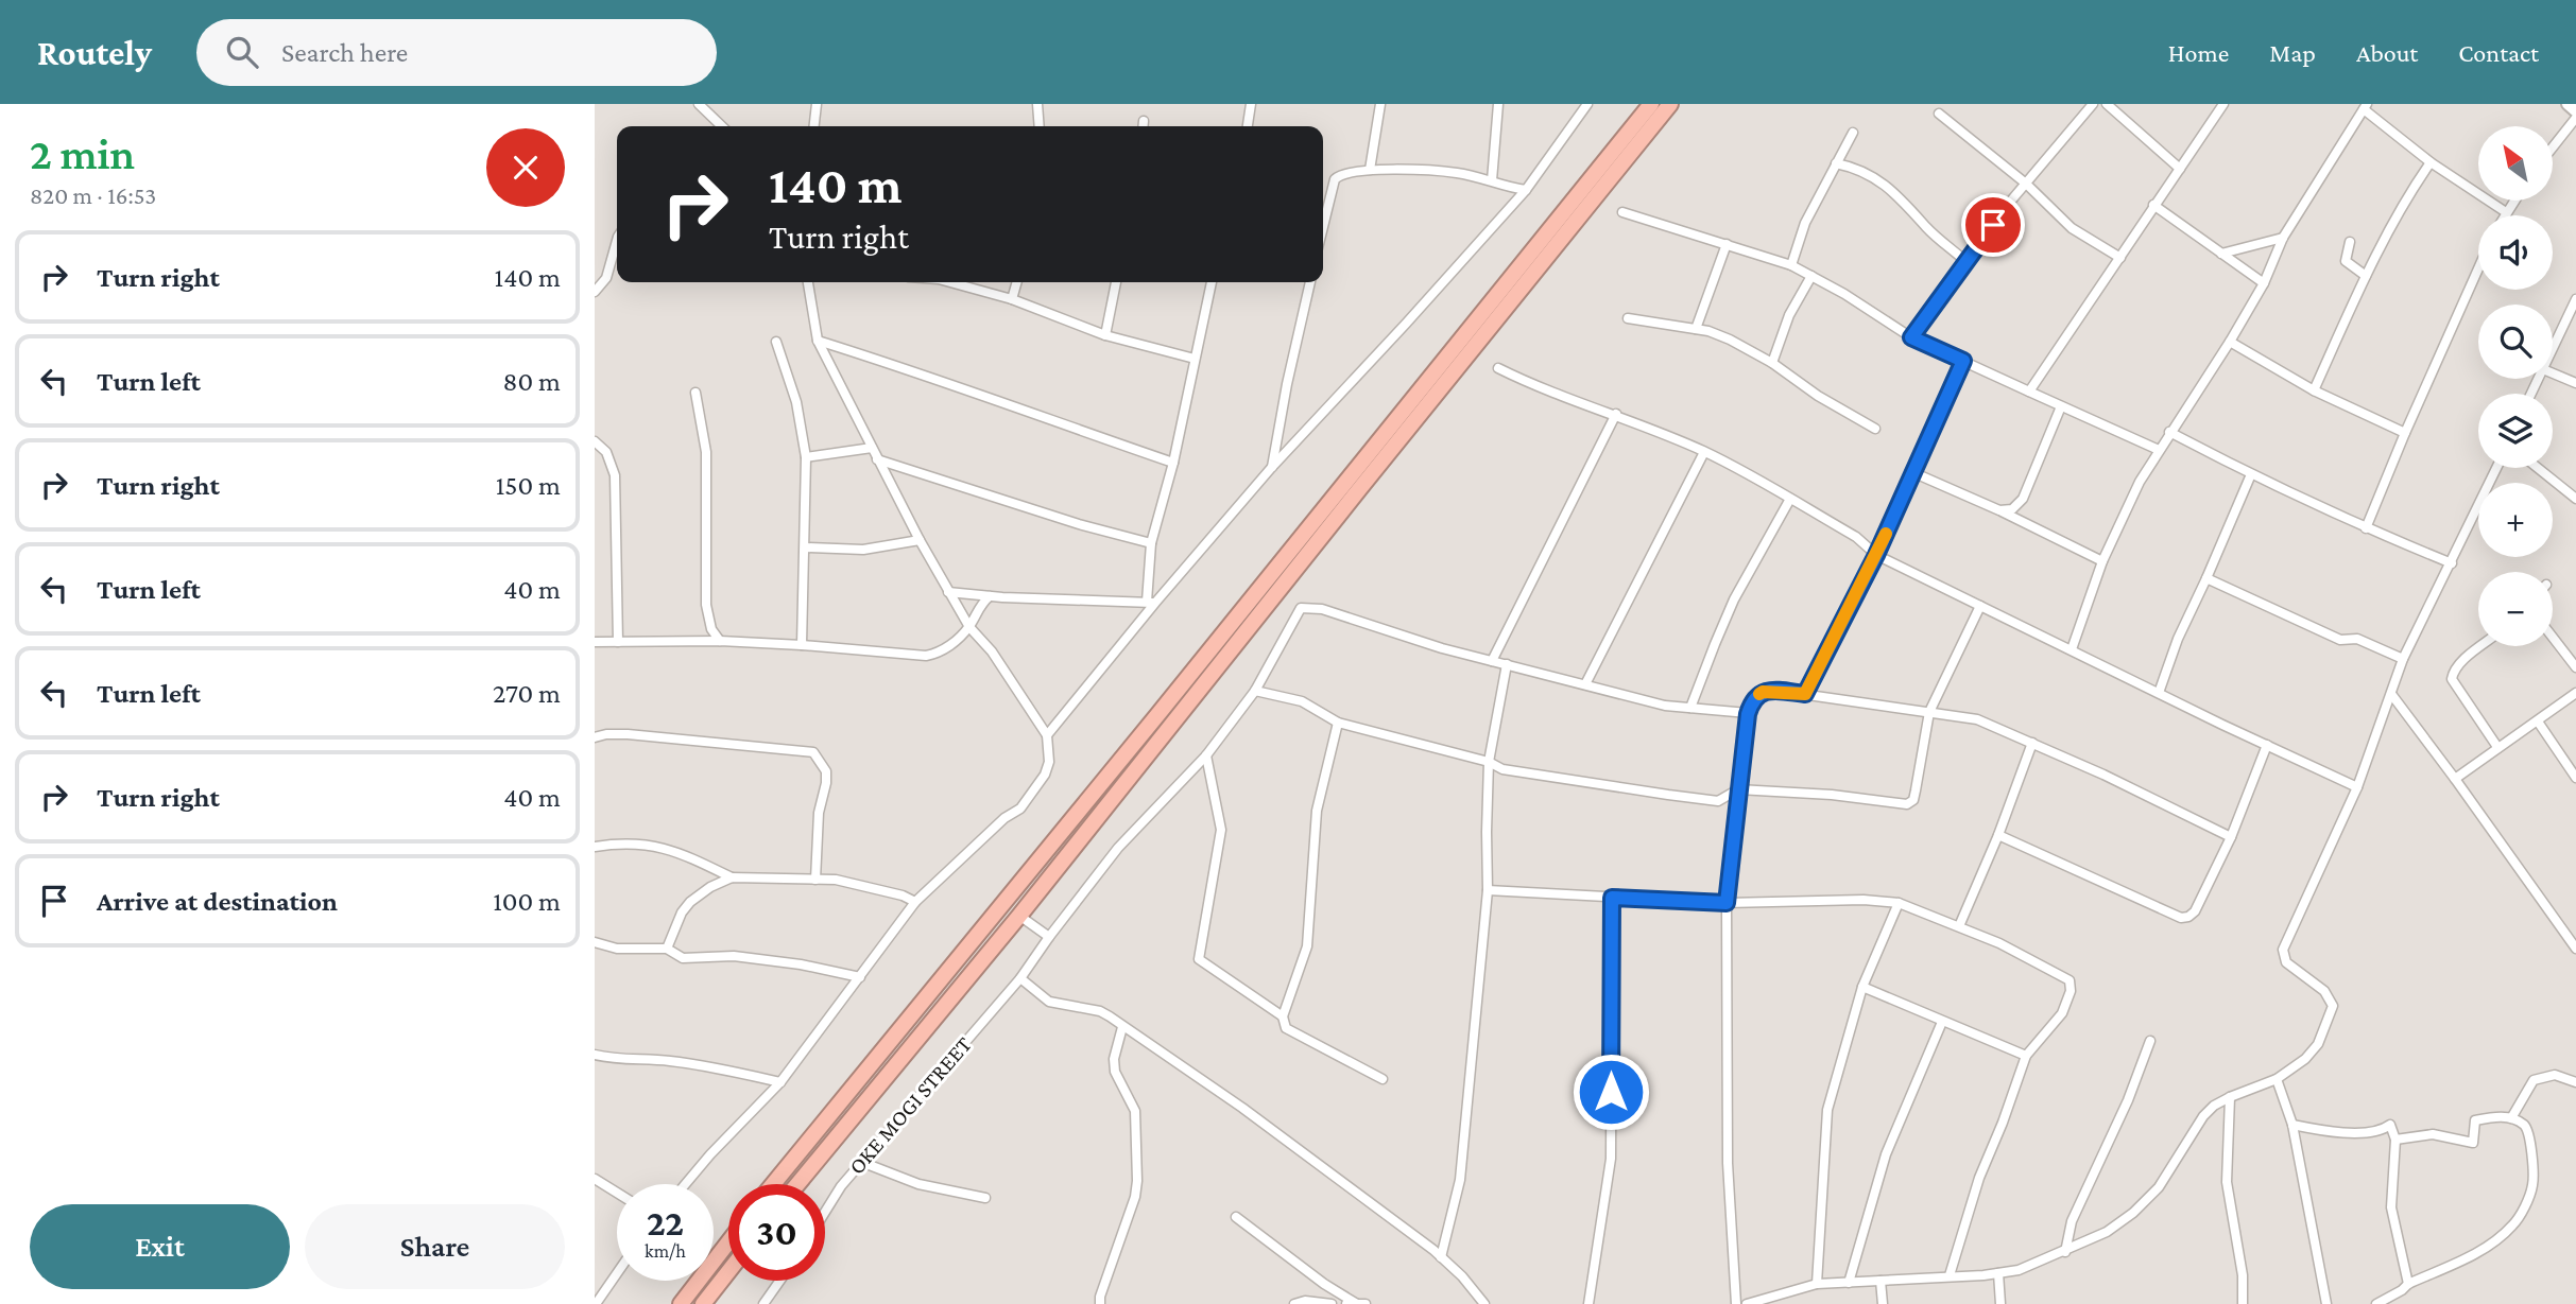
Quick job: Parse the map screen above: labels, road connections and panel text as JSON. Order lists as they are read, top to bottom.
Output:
{
  "streets": {
    "street": ["OKE MOGI STREET"]
  },
  "north": "top left",
  "page": {
    "header": "Routely",
    "search": "Search here",
    "nav": [
      "Home",
      "Map",
      "About",
      "Contact"
    ],
    "heading": ["2 min", "820 m · 16:53"],
    "map_buttons": ["+", "−"],
    "turn": ["140 m", "Turn right"],
    "list": [
      {
        "name": "Turn right",
        "value": "140 m"
      },
      {
        "name": "Turn left",
        "value": "80 m"
      },
      {
        "name": "Turn right",
        "value": "150 m"
      },
      {
        "name": "Turn left",
        "value": "40 m"
      },
      {
        "name": "Turn left",
        "value": "270 m"
      },
      {
        "name": "Turn right",
        "value": "40 m"
      },
      {
        "name": "Arrive at destination",
        "value": "100 m"
      }
    ],
    "speed": "22 km/h",
    "limit": "30",
    "buttons": ["Exit", "Share"]
  }
}
